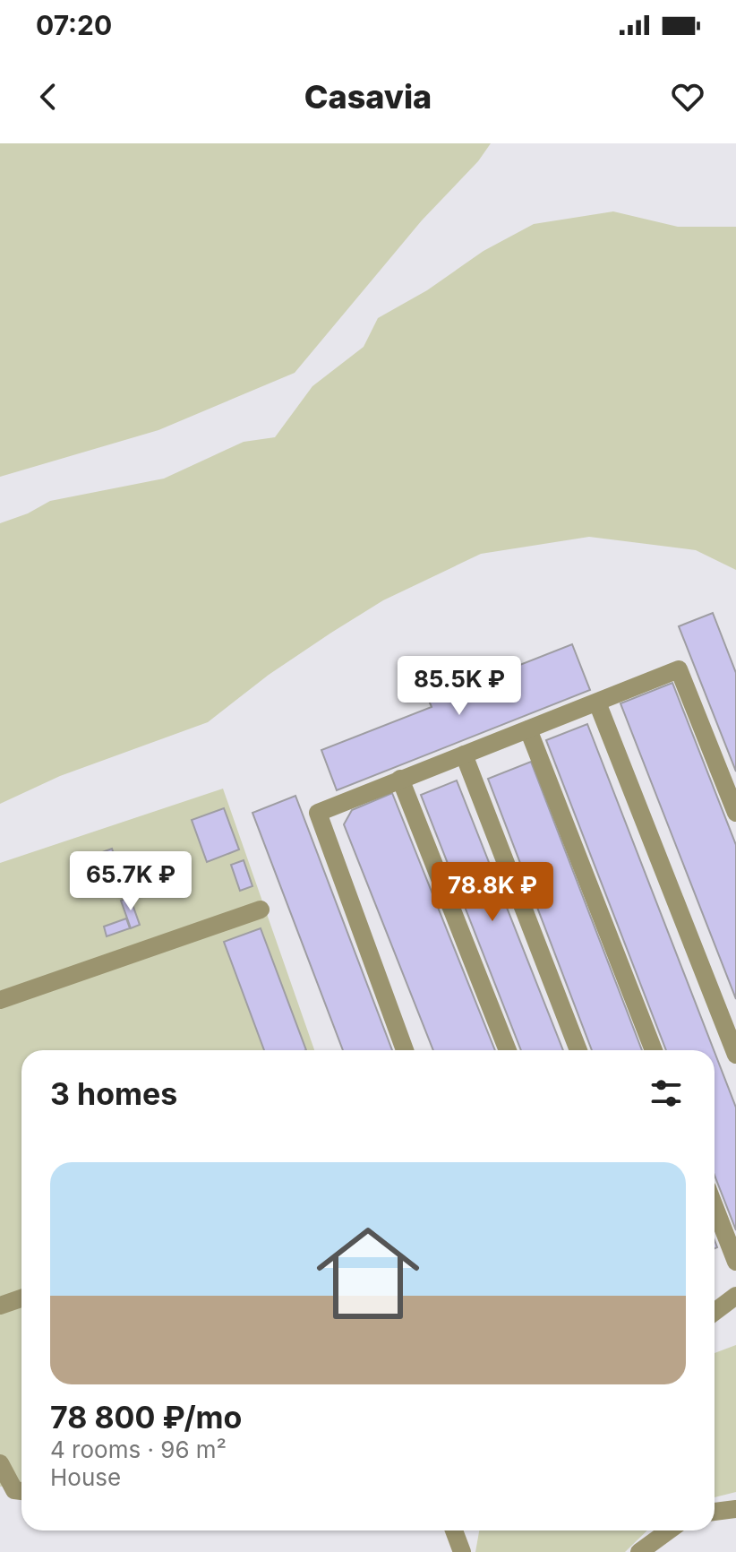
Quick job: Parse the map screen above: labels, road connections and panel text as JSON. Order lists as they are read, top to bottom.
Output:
{
  "page": {
    "status": "07:20",
    "header": "Casavia",
    "price": ["85.5K ₽", "65.7K ₽", "78.8K ₽"],
    "heading": "3 homes",
    "list": [
      {
        "name": "78 800 ₽/mo",
        "note": "4 rooms · 96 m² · House"
      }
    ]
  }
}
